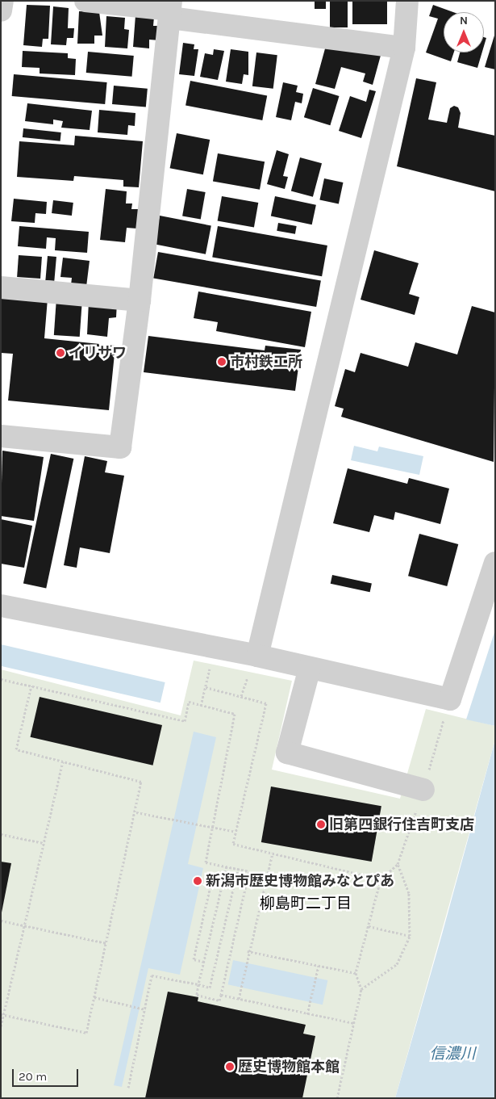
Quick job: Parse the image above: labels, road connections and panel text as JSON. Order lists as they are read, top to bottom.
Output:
{
  "districts": ["柳島町二丁目"],
  "water": ["信濃川"],
  "places": [
    "イリサワ",
    "市村鉄工所",
    "旧第四銀行住吉町支店",
    "新潟市歴史博物館みなとぴあ",
    "歴史博物館本館"
  ],
  "scale_bar": "20 m",
  "north": "top"
}
